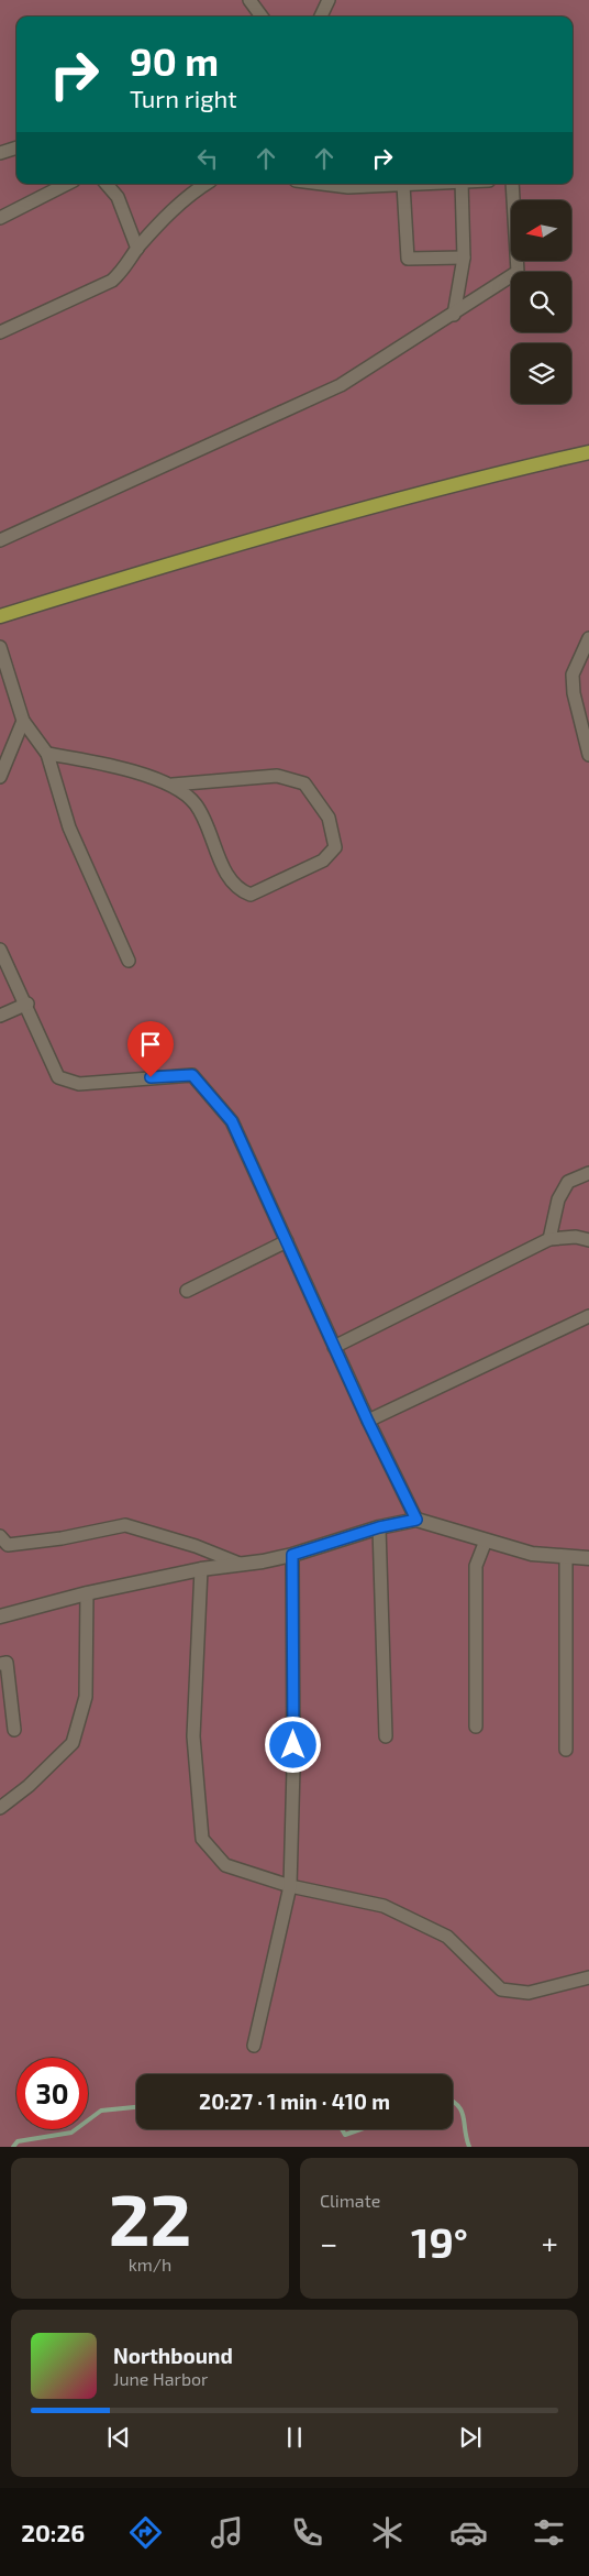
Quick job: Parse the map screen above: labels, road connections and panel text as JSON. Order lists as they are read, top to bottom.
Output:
{
  "north": "left",
  "page": {
    "turn": ["90 m", "Turn right"],
    "limit": "30",
    "trip": "20:27 · 1 min · 410 m",
    "tile": [
      ["22", "km/h"],
      "Climate"
    ],
    "heat": ["−", "19°", "+"],
    "song": ["Northbound", "June Harbor"],
    "tabs": "20:26"
  }
}
